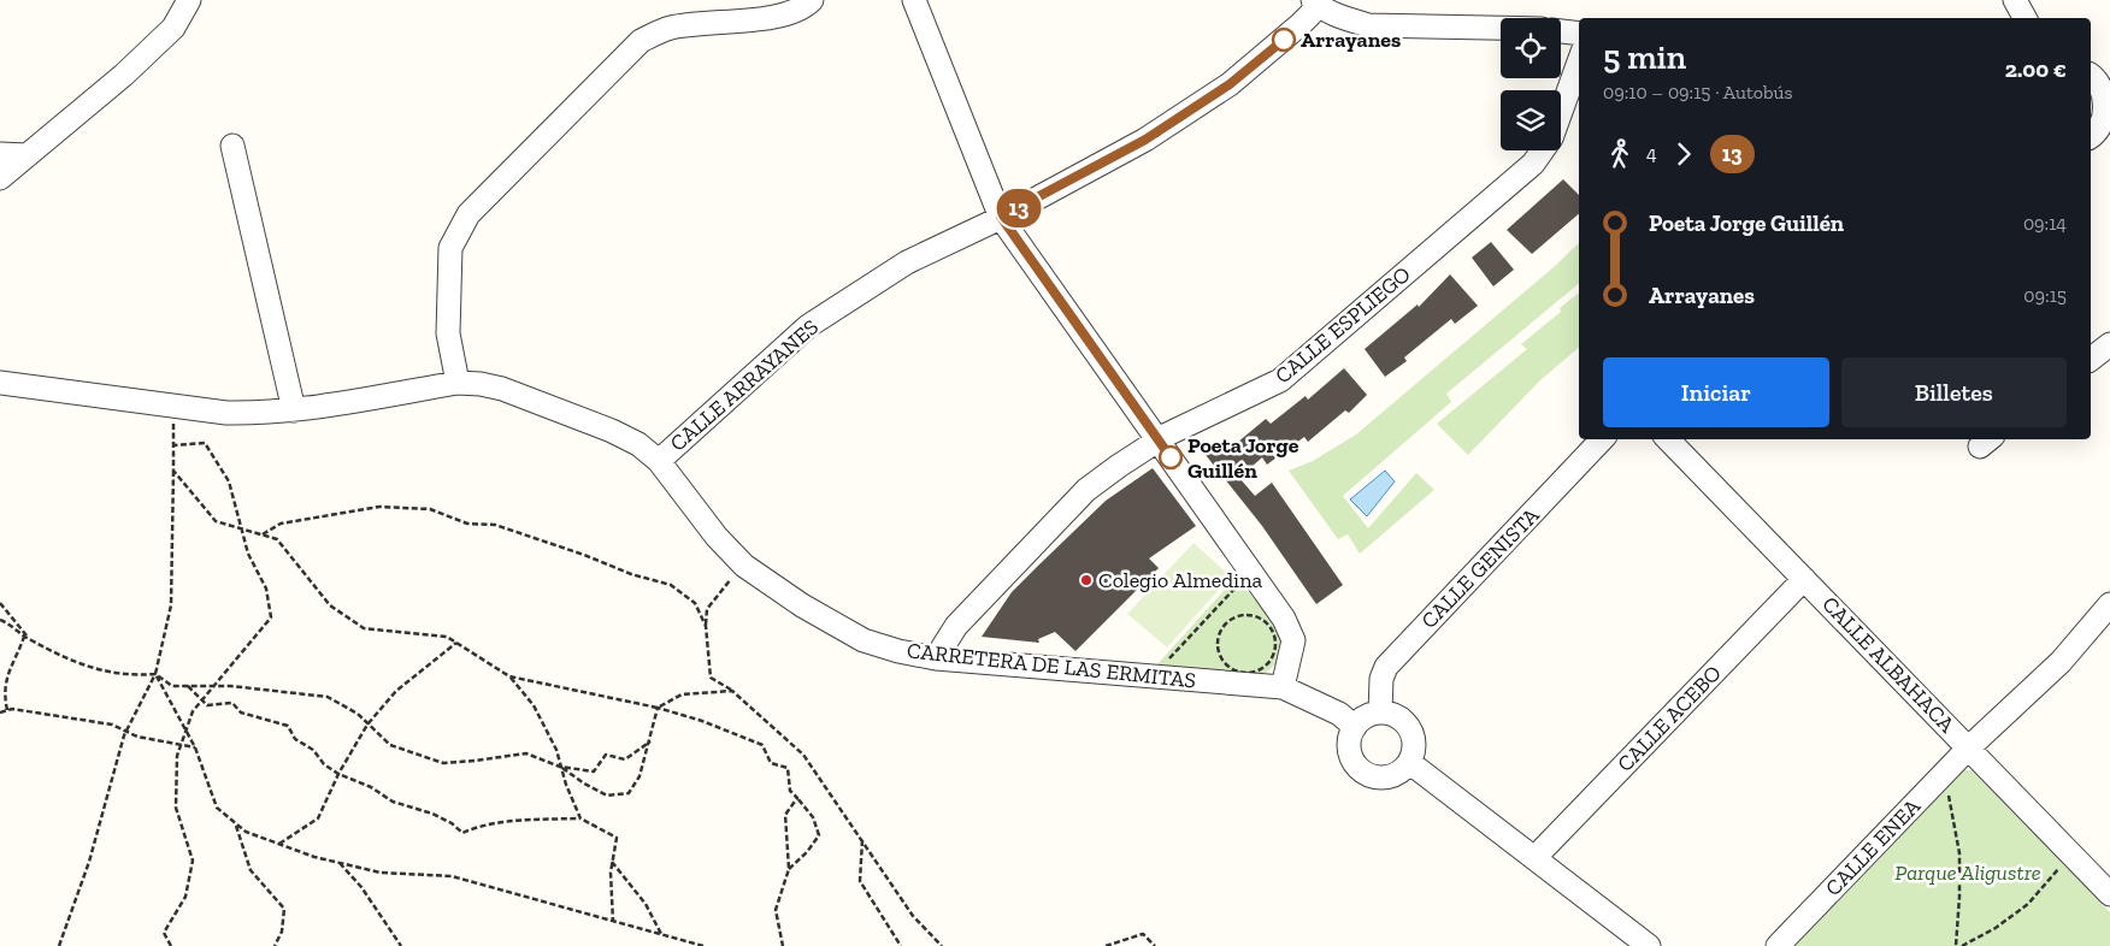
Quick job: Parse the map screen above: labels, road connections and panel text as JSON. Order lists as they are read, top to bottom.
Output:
{
  "streets": {
    "street": [
      "CALLE ESPLIEGO",
      "CALLE ARRAYANES",
      "CALLE GENISTA",
      "CALLE ALBAHACA",
      "CARRETERA DE LAS ERMITAS",
      "CALLE ACEBO",
      "CALLE ENEA"
    ]
  },
  "crossings": [
    ["CALLE ESPLIEGO", "CARRETERA DE LAS ERMITAS"],
    ["CALLE ARRAYANES", "CARRETERA DE LAS ERMITAS"],
    ["CALLE GENISTA", "CARRETERA DE LAS ERMITAS"],
    ["CALLE ALBAHACA", "CALLE ACEBO"],
    ["CALLE ALBAHACA", "CALLE ENEA"]
  ],
  "parks": ["Parque Aligustre"],
  "places": ["Arrayanes", "Poeta Jorge Guillén", "Colegio Almedina"],
  "lines": ["bus line 13"],
  "page": {
    "on_map": "13",
    "heading": ["5 min", "09:10 – 09:15 · Autobús", "2.00 €"],
    "legs": ["4", "13"],
    "list": [
      {
        "name": "Poeta Jorge Guillén",
        "value": "09:14"
      },
      {
        "name": "Arrayanes",
        "value": "09:15"
      }
    ],
    "buttons": ["Iniciar", "Billetes"]
  }
}
